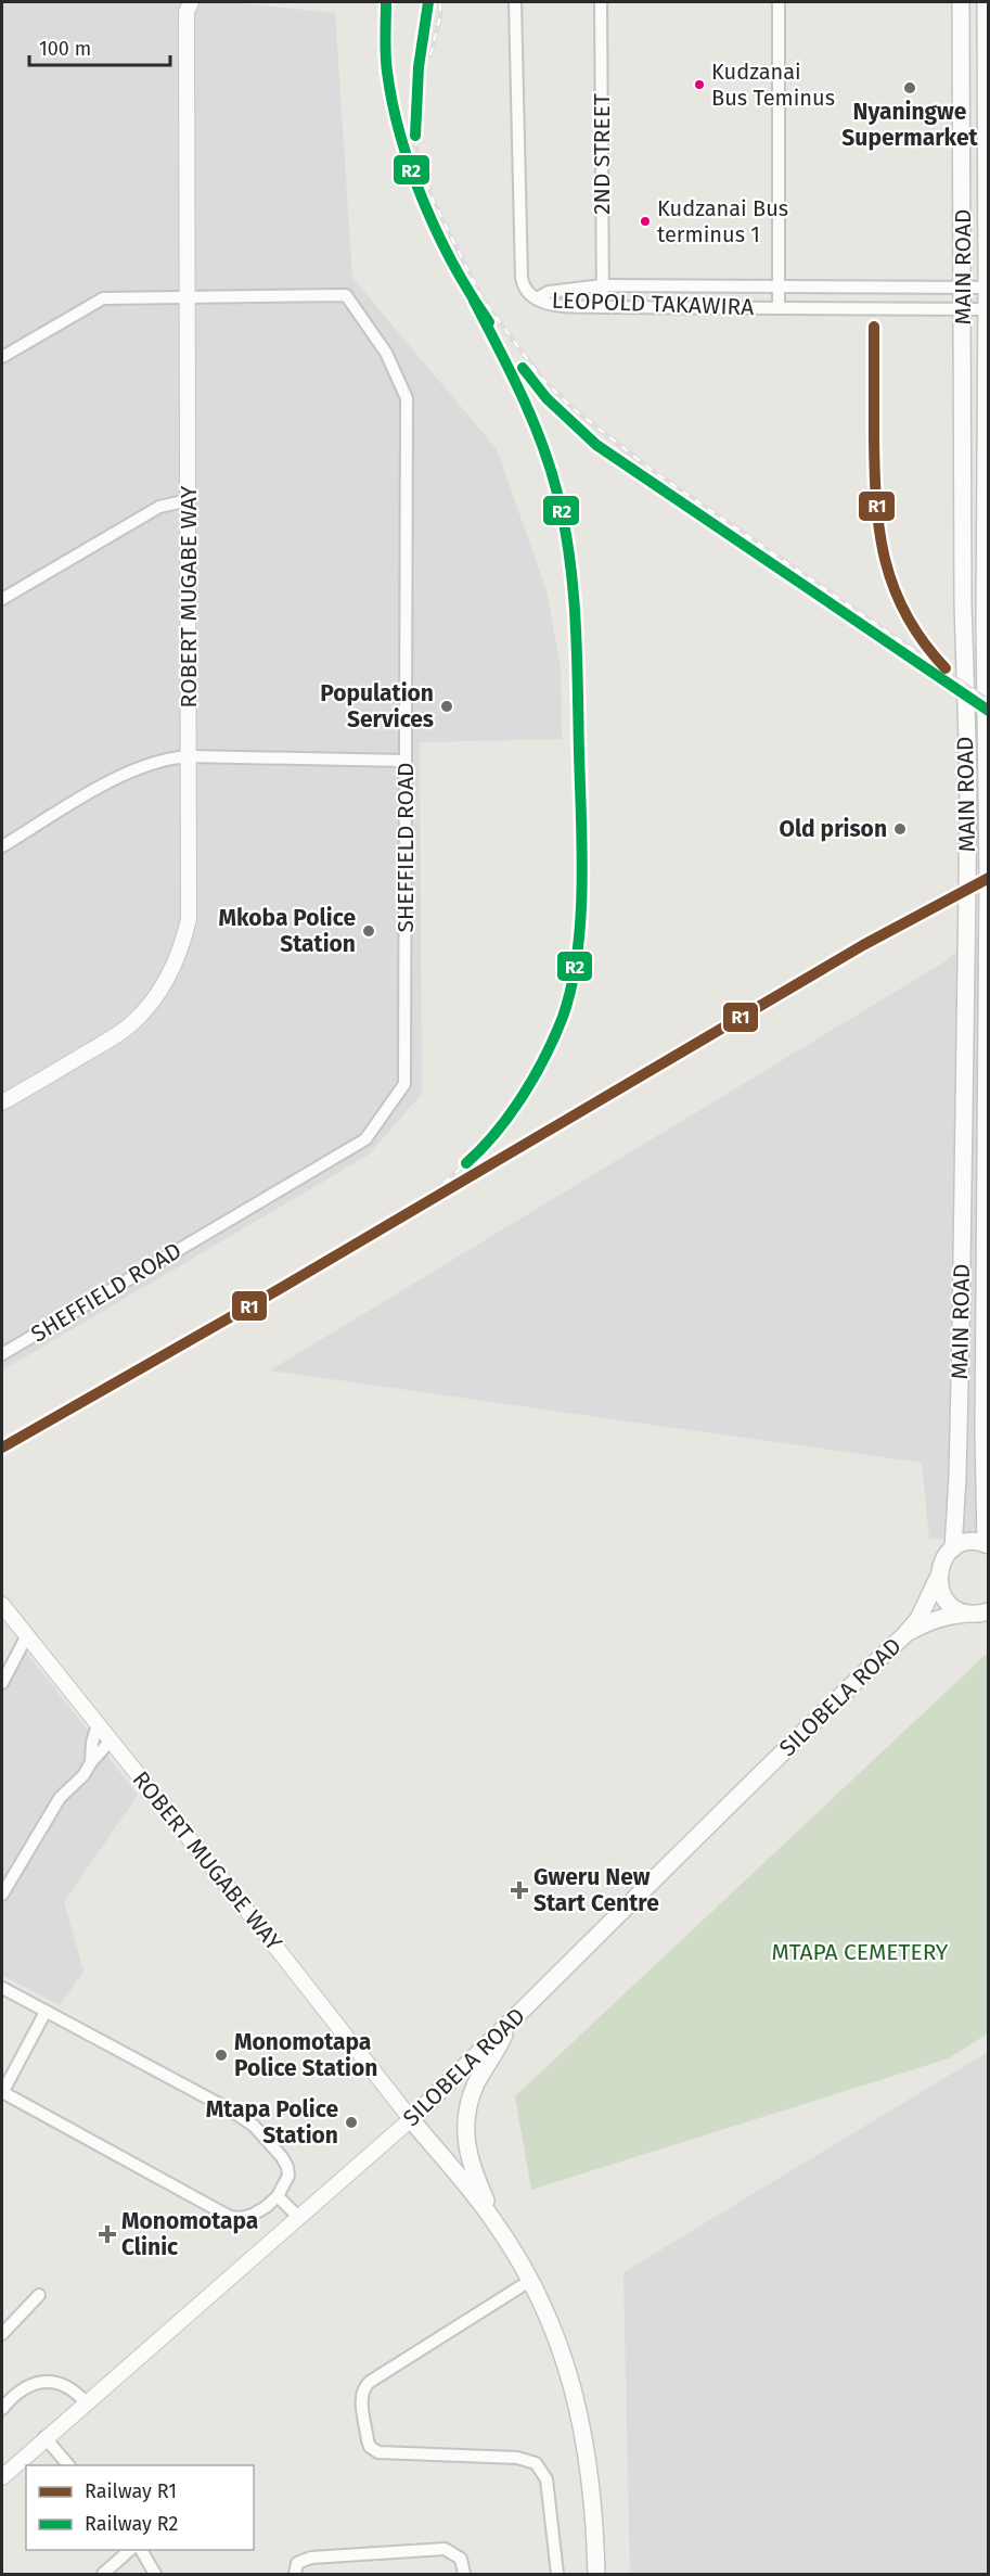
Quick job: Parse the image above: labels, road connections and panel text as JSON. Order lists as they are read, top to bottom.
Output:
{
  "streets": {
    "main road": ["MAIN ROAD", "SILOBELA ROAD"],
    "street": [
      "2ND STREET",
      "LEOPOLD TAKAWIRA",
      "ROBERT MUGABE WAY",
      "SHEFFIELD ROAD"
    ]
  },
  "crossings": [
    ["2ND STREET", "LEOPOLD TAKAWIRA"],
    ["MAIN ROAD", "LEOPOLD TAKAWIRA"],
    ["MAIN ROAD", "SILOBELA ROAD"],
    ["ROBERT MUGABE WAY", "SHEFFIELD ROAD"],
    ["ROBERT MUGABE WAY", "SILOBELA ROAD"]
  ],
  "parks": ["MTAPA CEMETERY"],
  "places": {
    "other": [
      "Kudzanai Bus Teminus",
      "Nyaningwe Supermarket",
      "Kudzanai Bus terminus 1",
      "Population Services",
      "Old prison",
      "Mkoba Police Station",
      "Monomotapa Police Station",
      "Mtapa Police Station"
    ],
    "health": ["Gweru New Start Centre", "Monomotapa Clinic"]
  },
  "lines": ["rail line R2", "rail line R1"],
  "legend": ["Railway R1", "Railway R2"],
  "scale_bar": "100 m"
}
